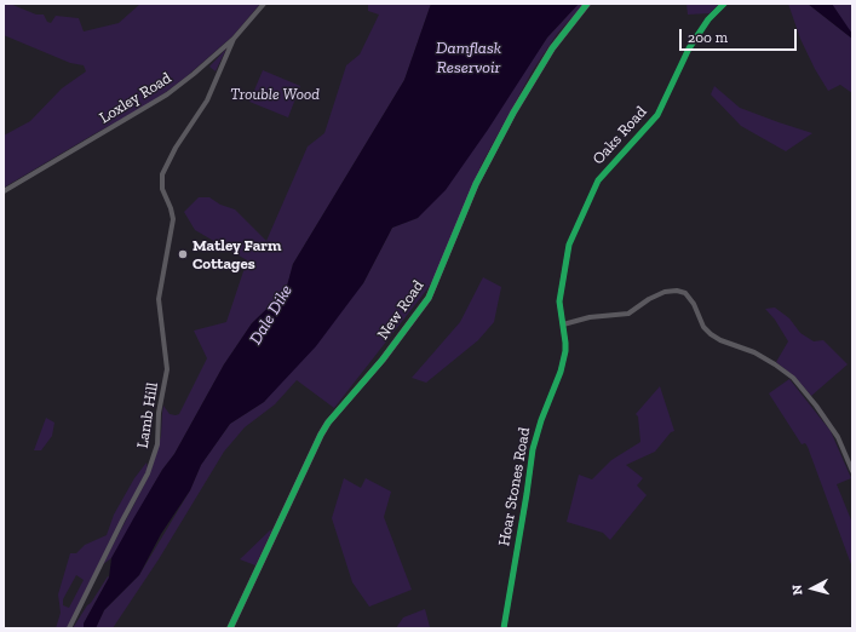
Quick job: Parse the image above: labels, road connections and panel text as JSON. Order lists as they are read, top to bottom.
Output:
{
  "streets": {
    "street": [
      "Loxley Road",
      "Oaks Road",
      "New Road",
      "Lamb Hill",
      "Hoar Stones Road"
    ]
  },
  "crossings": [
    ["Loxley Road", "Lamb Hill"],
    ["Oaks Road", "Hoar Stones Road"]
  ],
  "water": ["Damflask Reservoir", "Dale Dike"],
  "parks": ["Trouble Wood"],
  "places": ["Matley Farm Cottages"],
  "scale_bar": "200 m",
  "north": "left"
}
